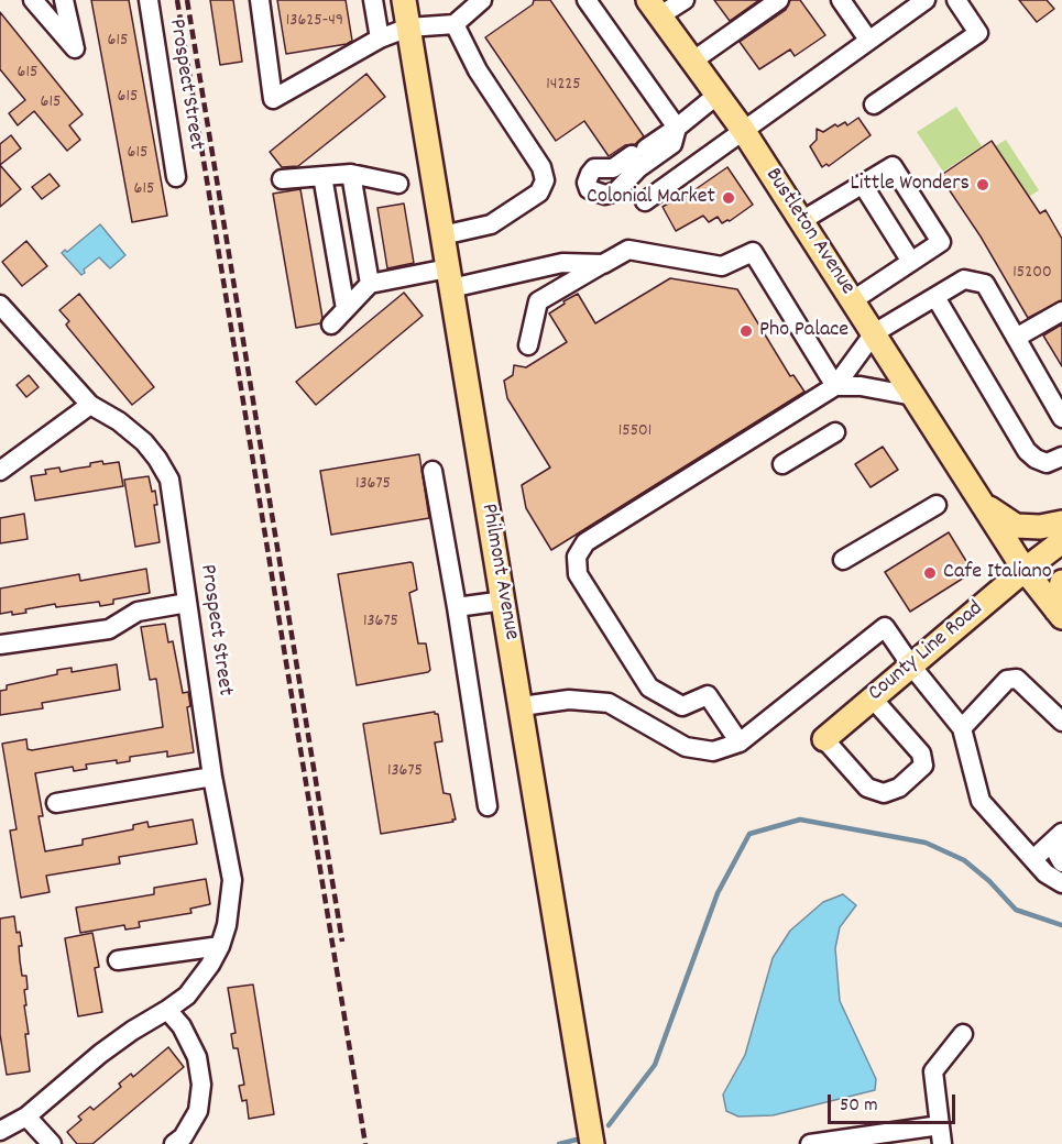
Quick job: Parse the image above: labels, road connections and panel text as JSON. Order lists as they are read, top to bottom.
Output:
{
  "streets": {
    "main road": ["Bustleton Avenue", "Philmont Avenue", "County Line Road"],
    "street": ["Prospect Street"]
  },
  "crossings": [
    ["Bustleton Avenue", "County Line Road"]
  ],
  "places": [
    "Little Wonders",
    "Colonial Market",
    "Pho Palace",
    "Cafe Italiano"
  ],
  "house_numbers": [
    "13625-49",
    "615",
    "615",
    "14225",
    "615",
    "615",
    "615",
    "615",
    "15200",
    "15501",
    "13675",
    "13675",
    "13675"
  ],
  "scale_bar": "50 m"
}
